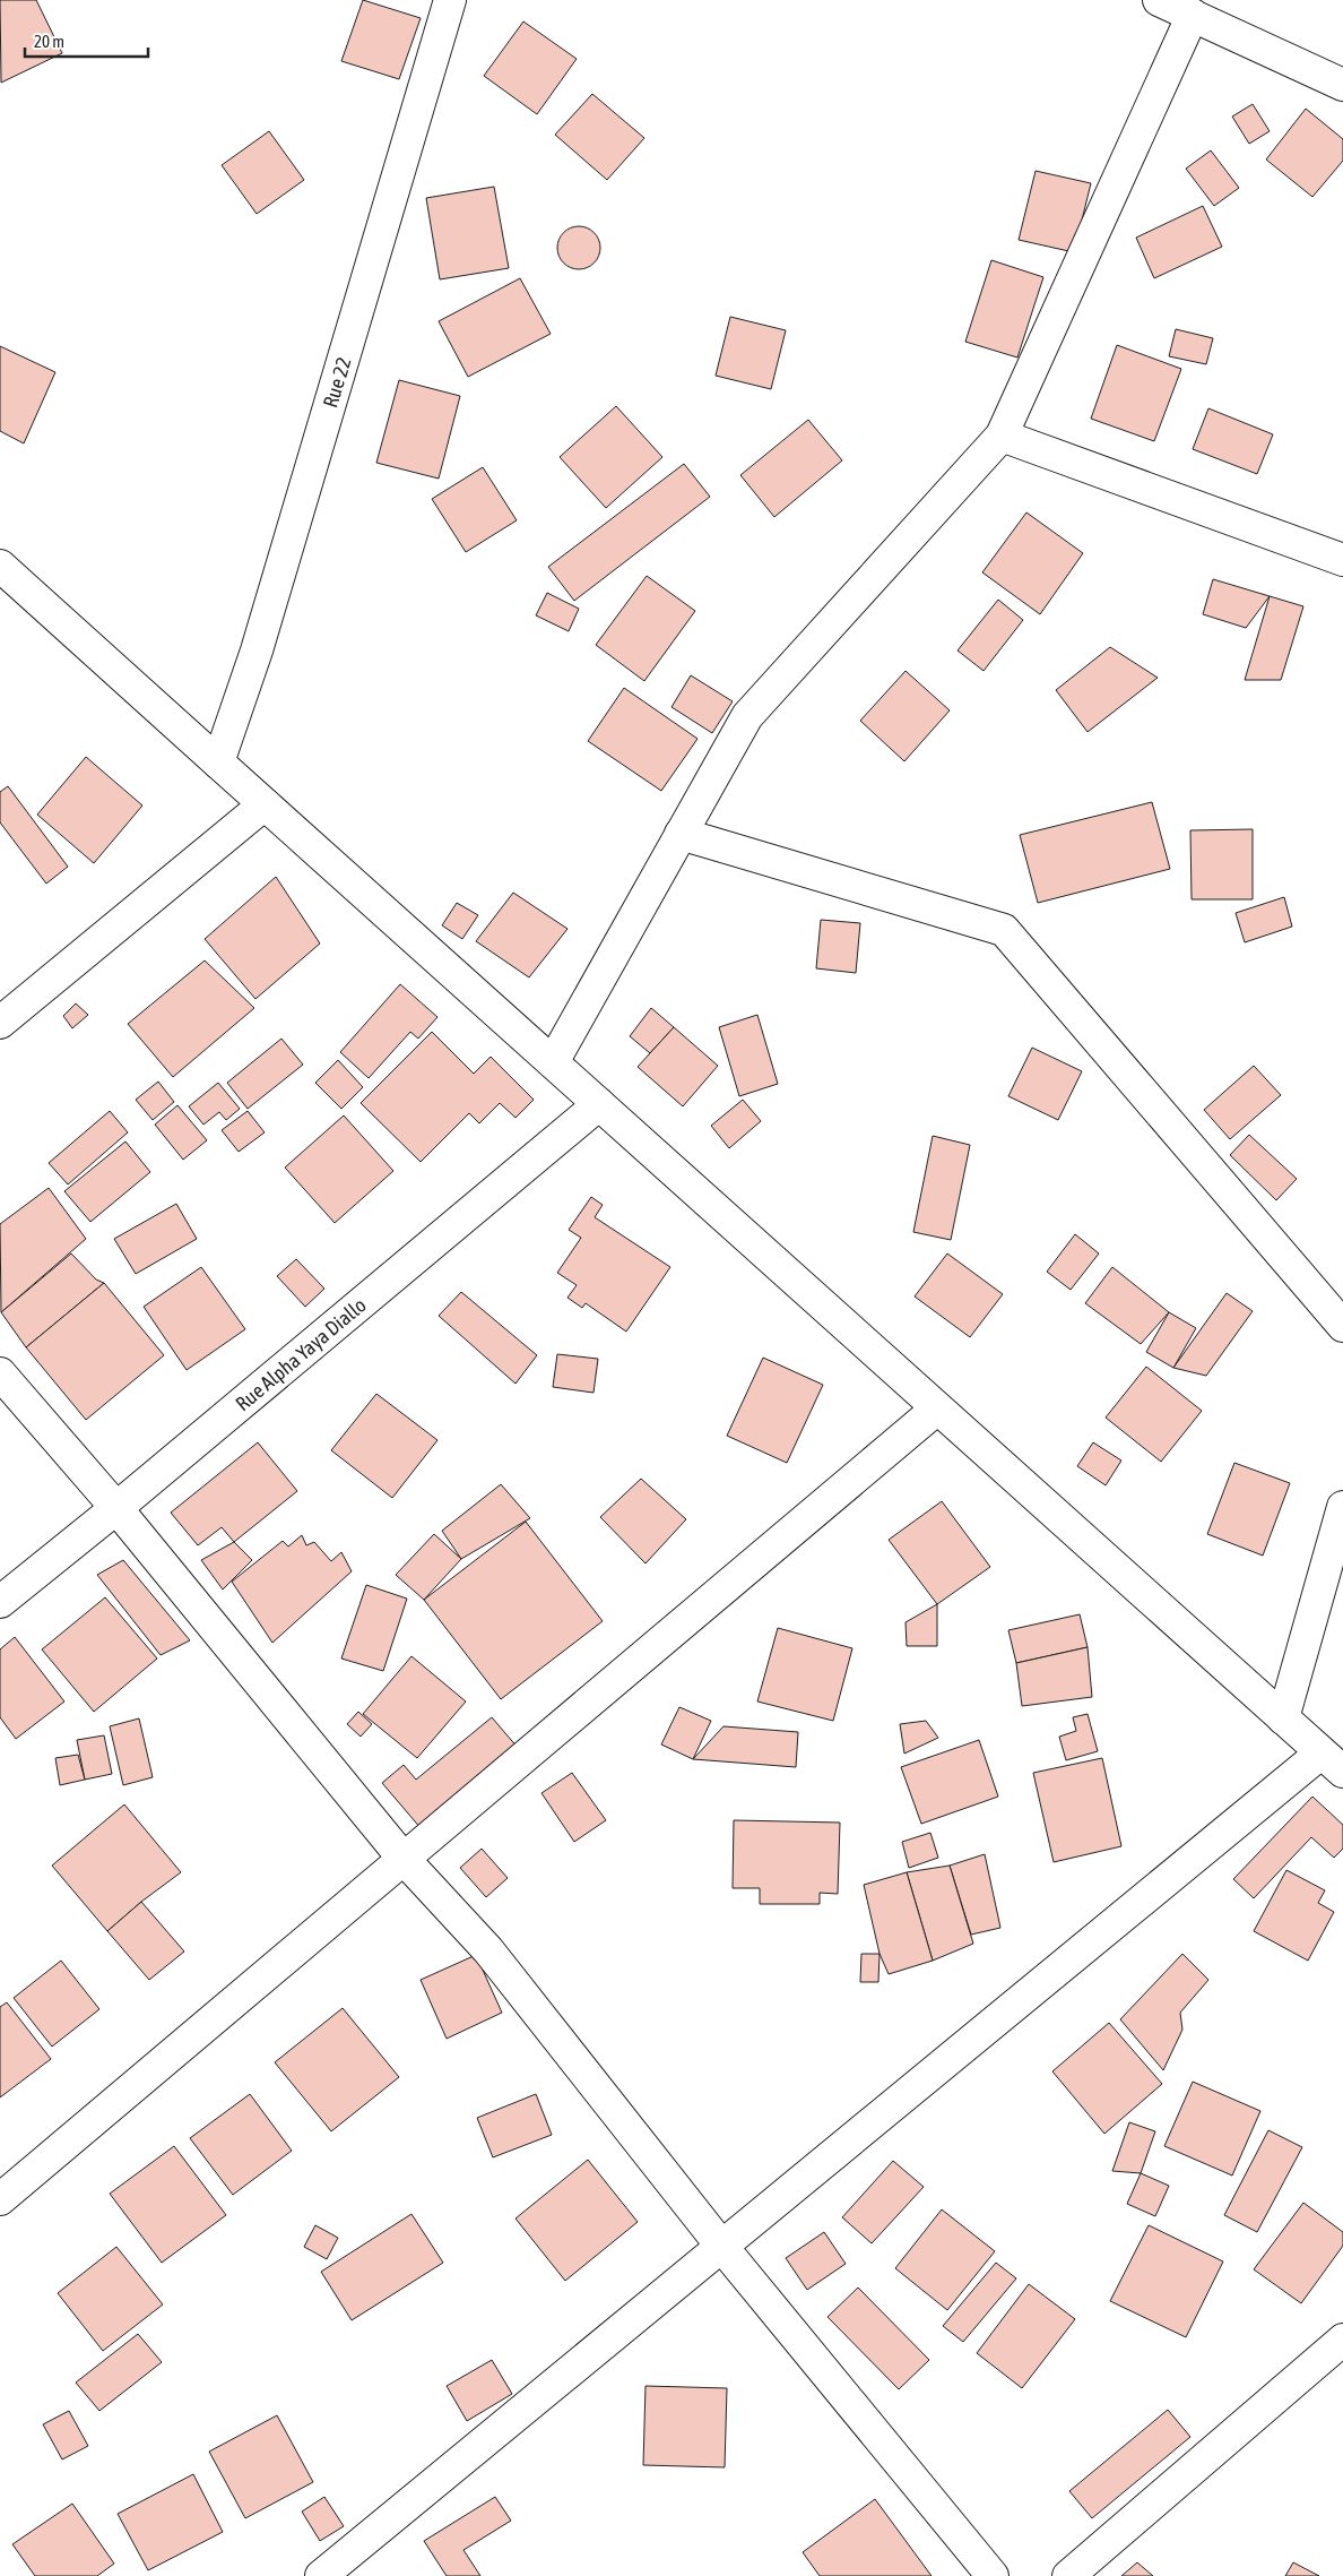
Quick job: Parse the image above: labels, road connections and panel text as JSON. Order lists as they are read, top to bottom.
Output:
{
  "streets": {
    "street": ["Rue 22", "Rue Alpha Yaya Diallo"]
  },
  "scale_bar": "20 m"
}
